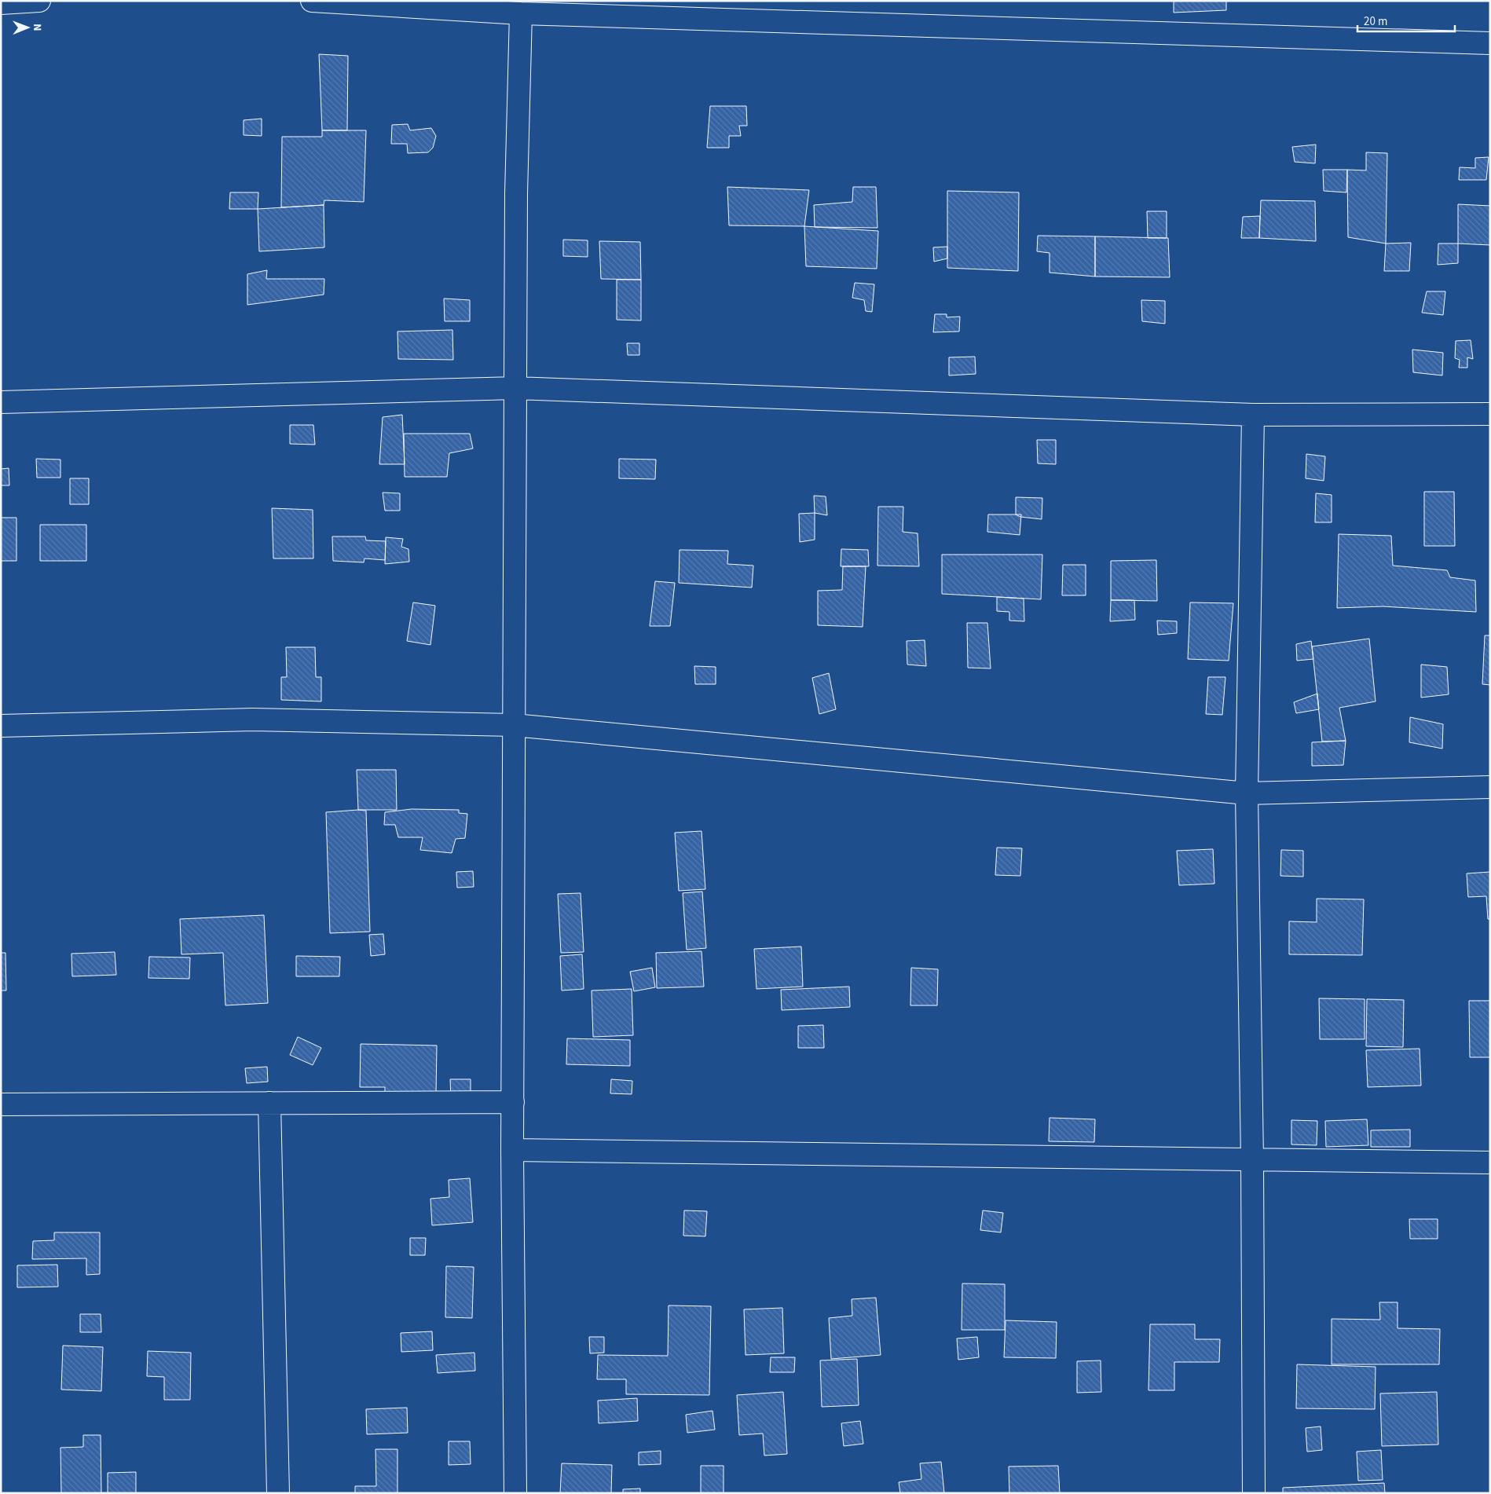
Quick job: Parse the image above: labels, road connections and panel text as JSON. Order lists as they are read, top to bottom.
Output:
{
  "scale_bar": "20 m",
  "north": "right"
}
